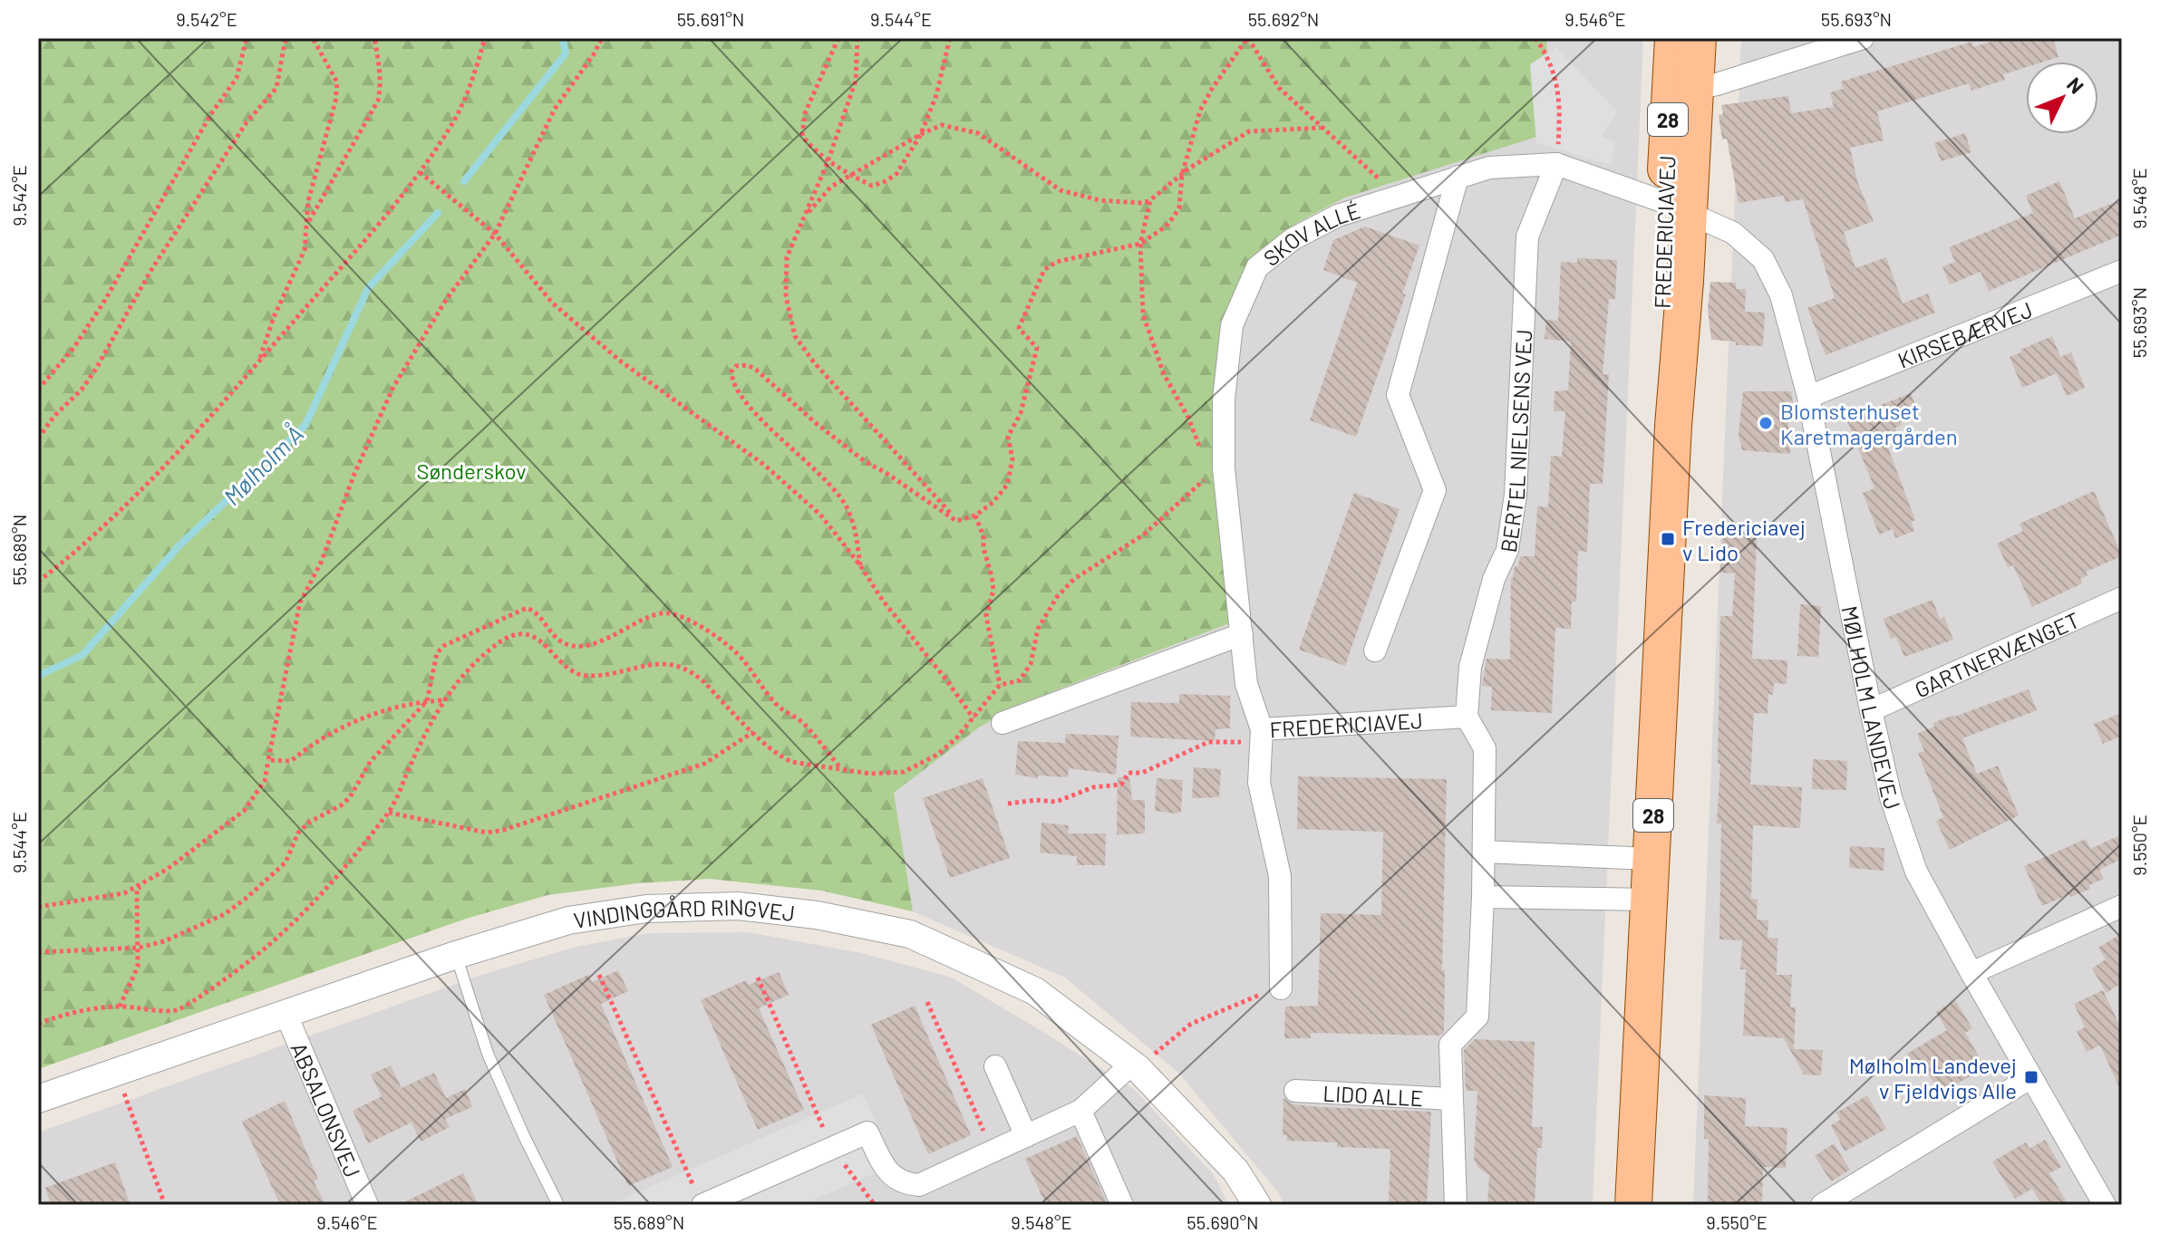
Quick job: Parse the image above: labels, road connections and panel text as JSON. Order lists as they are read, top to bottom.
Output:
{
  "streets": {
    "main road": ["28", "FREDERICIAVEJ"],
    "street": [
      "SKOV ALLÉ",
      "KIRSEBÆRVEJ",
      "BERTEL NIELSENS VEJ",
      "GARTNERVÆNGET",
      "MØLHOLM LANDEVEJ",
      "VINDINGGÅRD RINGVEJ",
      "LIDO ALLE",
      "ABSALONSVEJ"
    ]
  },
  "crossings": [
    ["FREDERICIAVEJ", "SKOV ALLÉ"],
    ["FREDERICIAVEJ", "BERTEL NIELSENS VEJ"],
    ["FREDERICIAVEJ", "MØLHOLM LANDEVEJ"],
    ["SKOV ALLÉ", "BERTEL NIELSENS VEJ"],
    ["SKOV ALLÉ", "MØLHOLM LANDEVEJ"],
    ["KIRSEBÆRVEJ", "MØLHOLM LANDEVEJ"],
    ["GARTNERVÆNGET", "MØLHOLM LANDEVEJ"],
    ["VINDINGGÅRD RINGVEJ", "ABSALONSVEJ"]
  ],
  "water": ["Mølholm Å"],
  "parks": ["Sønderskov"],
  "places": {
    "other": ["Blomsterhuset Karetmagergården"],
    "transit": ["Fredericiavej v Lido", "Mølholm Landevej v Fjeldvigs Alle"]
  },
  "north": "top right",
  "coordinates": [
    "9.542°E",
    "55.691°N",
    "9.544°E",
    "55.692°N",
    "9.546°E",
    "55.693°N",
    "9.548°E",
    "55.689°N",
    "9.550°E",
    "55.690°N"
  ]
}
